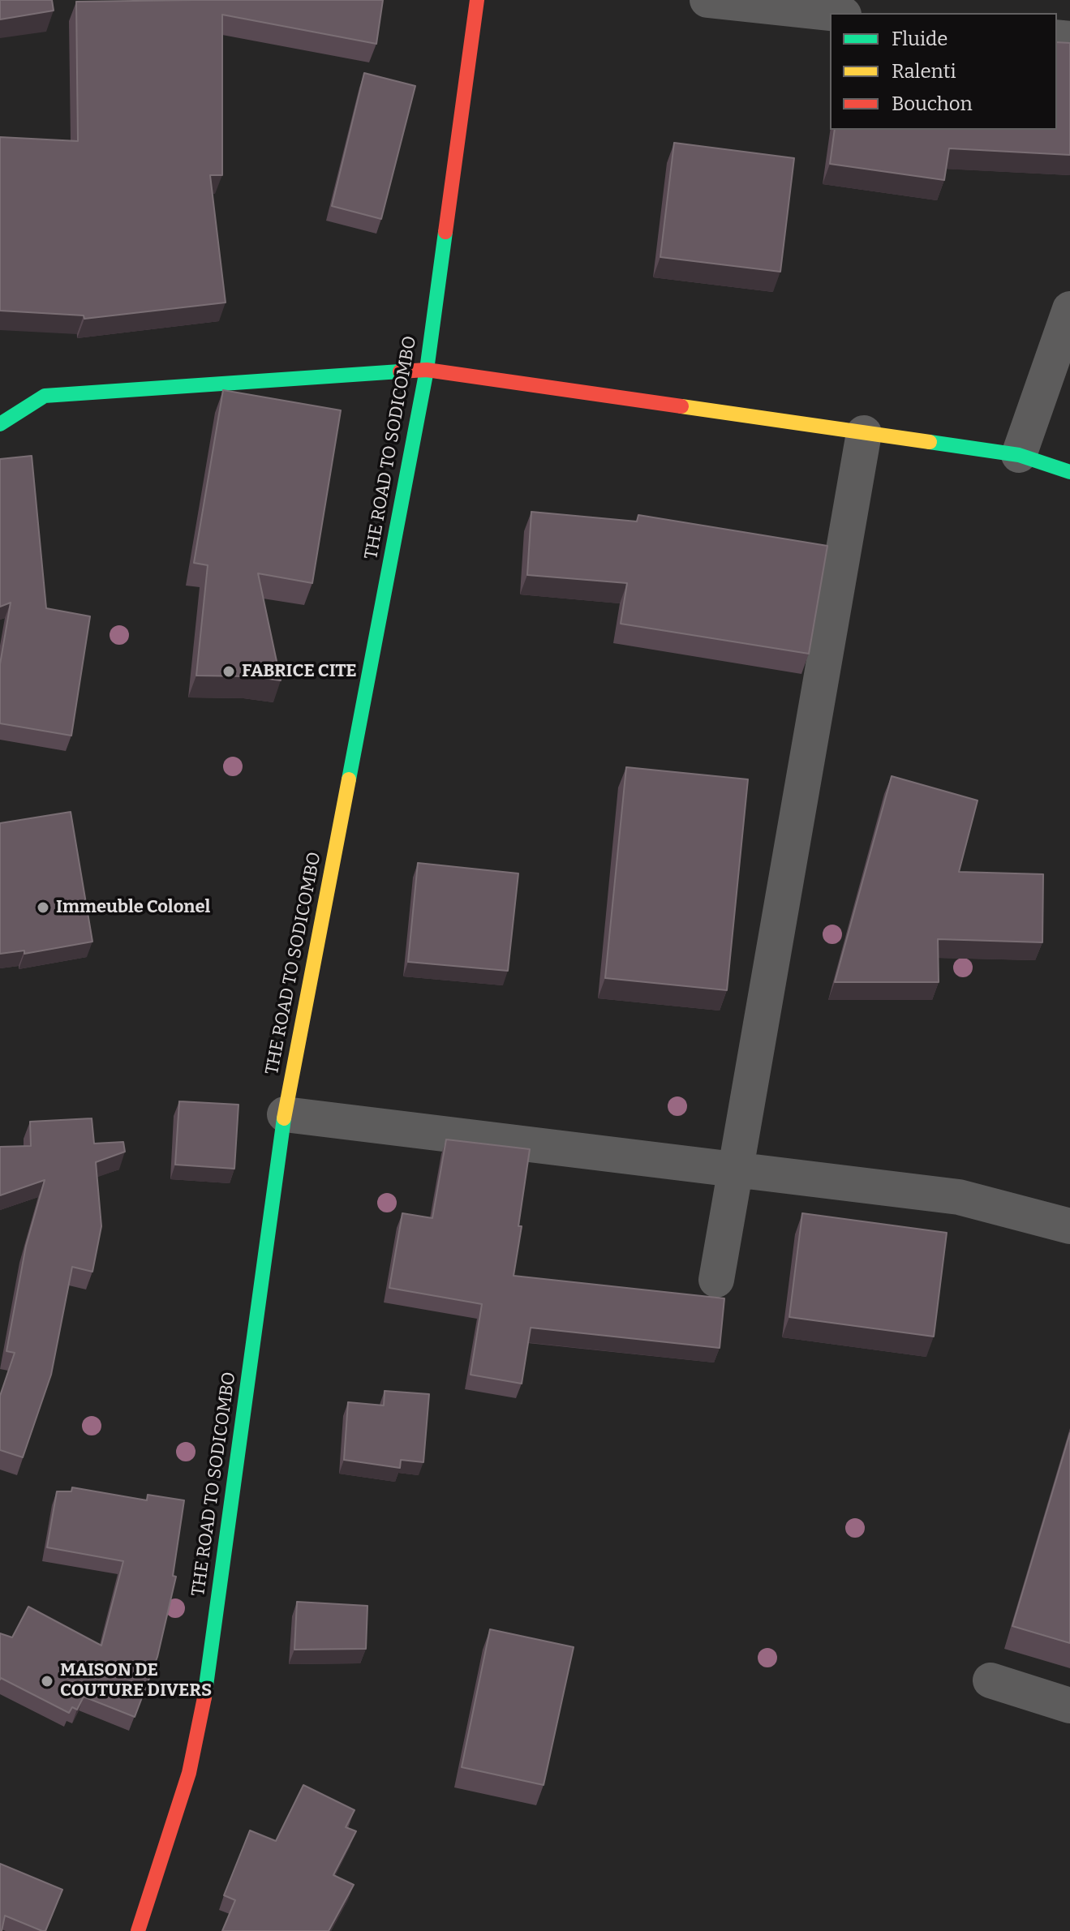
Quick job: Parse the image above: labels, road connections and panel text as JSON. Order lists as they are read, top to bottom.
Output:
{
  "streets": {
    "main road": ["THE ROAD TO SODICOMBO"]
  },
  "places": ["FABRICE CITE", "Immeuble Colonel", "MAISON DE COUTURE DIVERS"],
  "legend": ["Fluide", "Ralenti", "Bouchon"]
}
